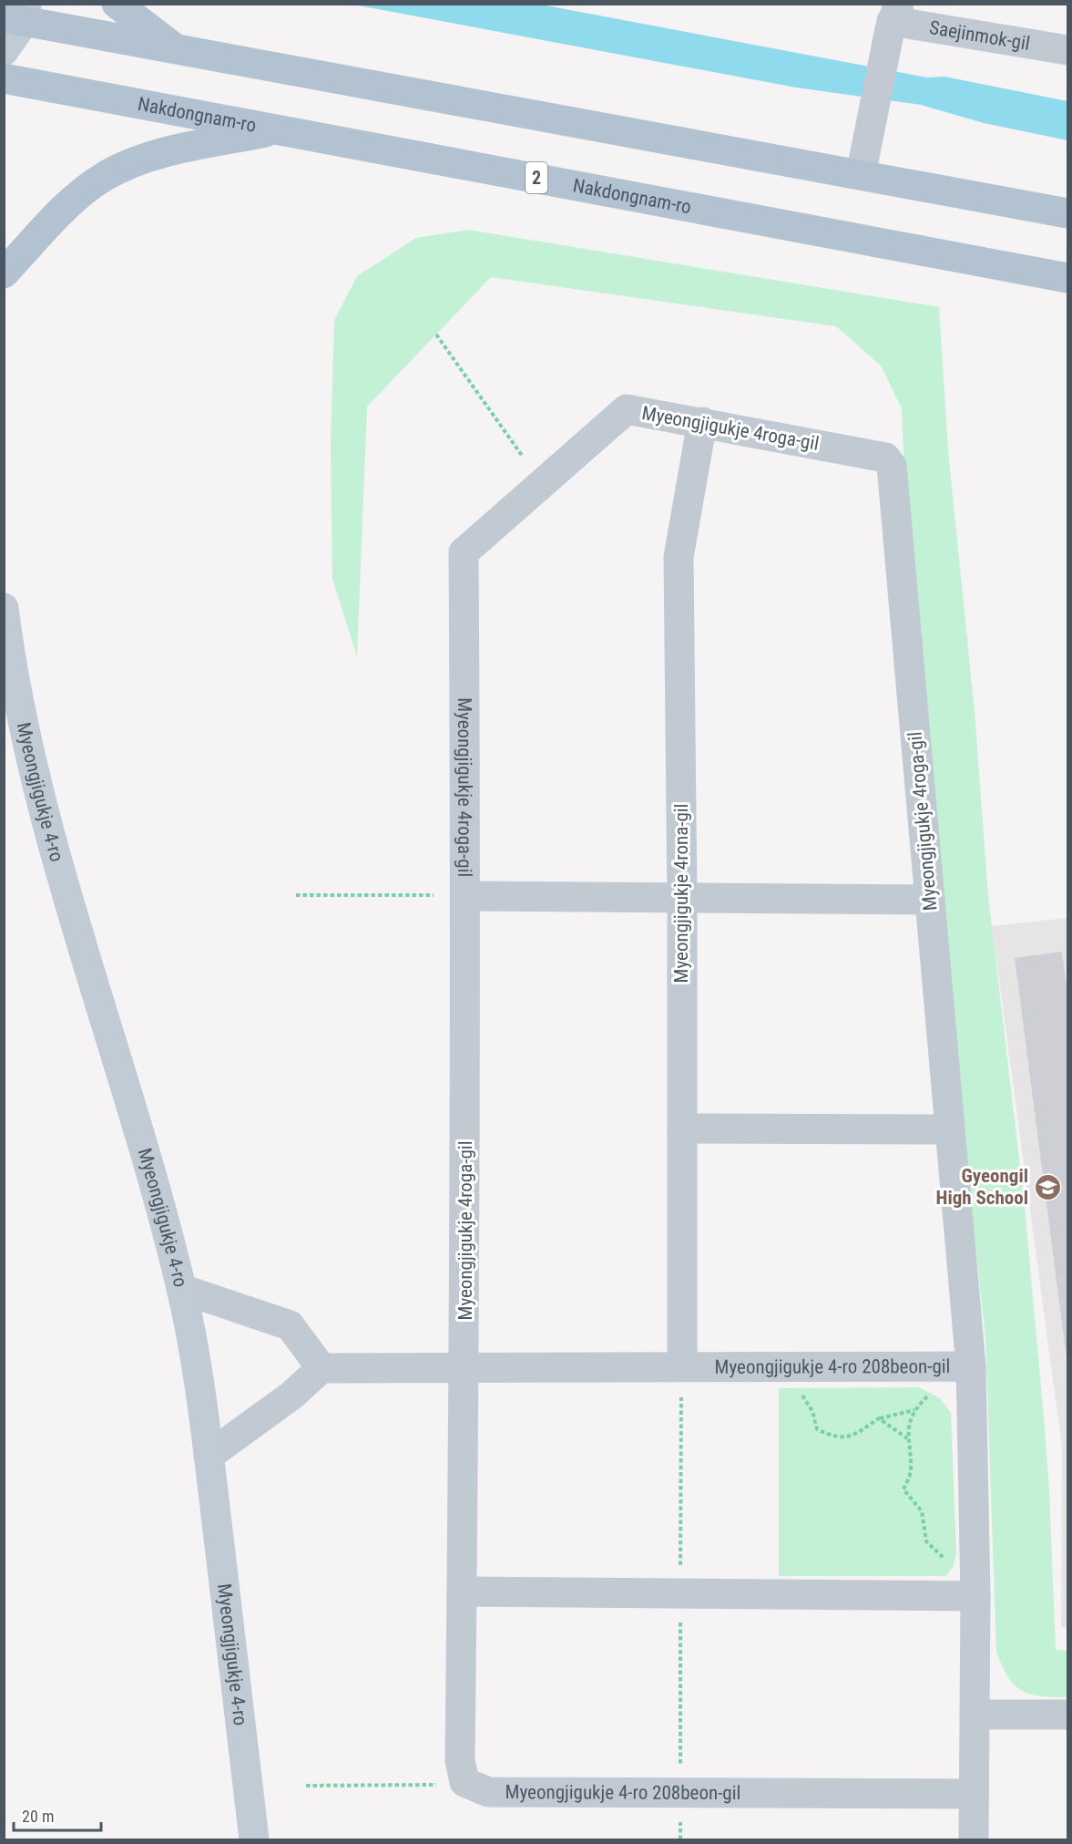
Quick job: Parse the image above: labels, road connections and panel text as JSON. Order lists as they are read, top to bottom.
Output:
{
  "streets": {
    "main road": ["Nakdongnam-ro", "2", "Myeongjigukje 4-ro"],
    "street": [
      "Saejinmok-gil",
      "Myeongjigukje 4roga-gil",
      "Myeongjigukje 4rona-gil",
      "Myeongjigukje 4-ro 208beon-gil"
    ]
  },
  "crossings": [
    ["Myeongjigukje 4roga-gil", "Myeongjigukje 4rona-gil"],
    ["Myeongjigukje 4roga-gil", "Myeongjigukje 4-ro 208beon-gil"],
    ["Myeongjigukje 4rona-gil", "Myeongjigukje 4-ro 208beon-gil"]
  ],
  "places": {
    "school or university": ["Gyeongil High School"]
  },
  "scale_bar": "20 m"
}
